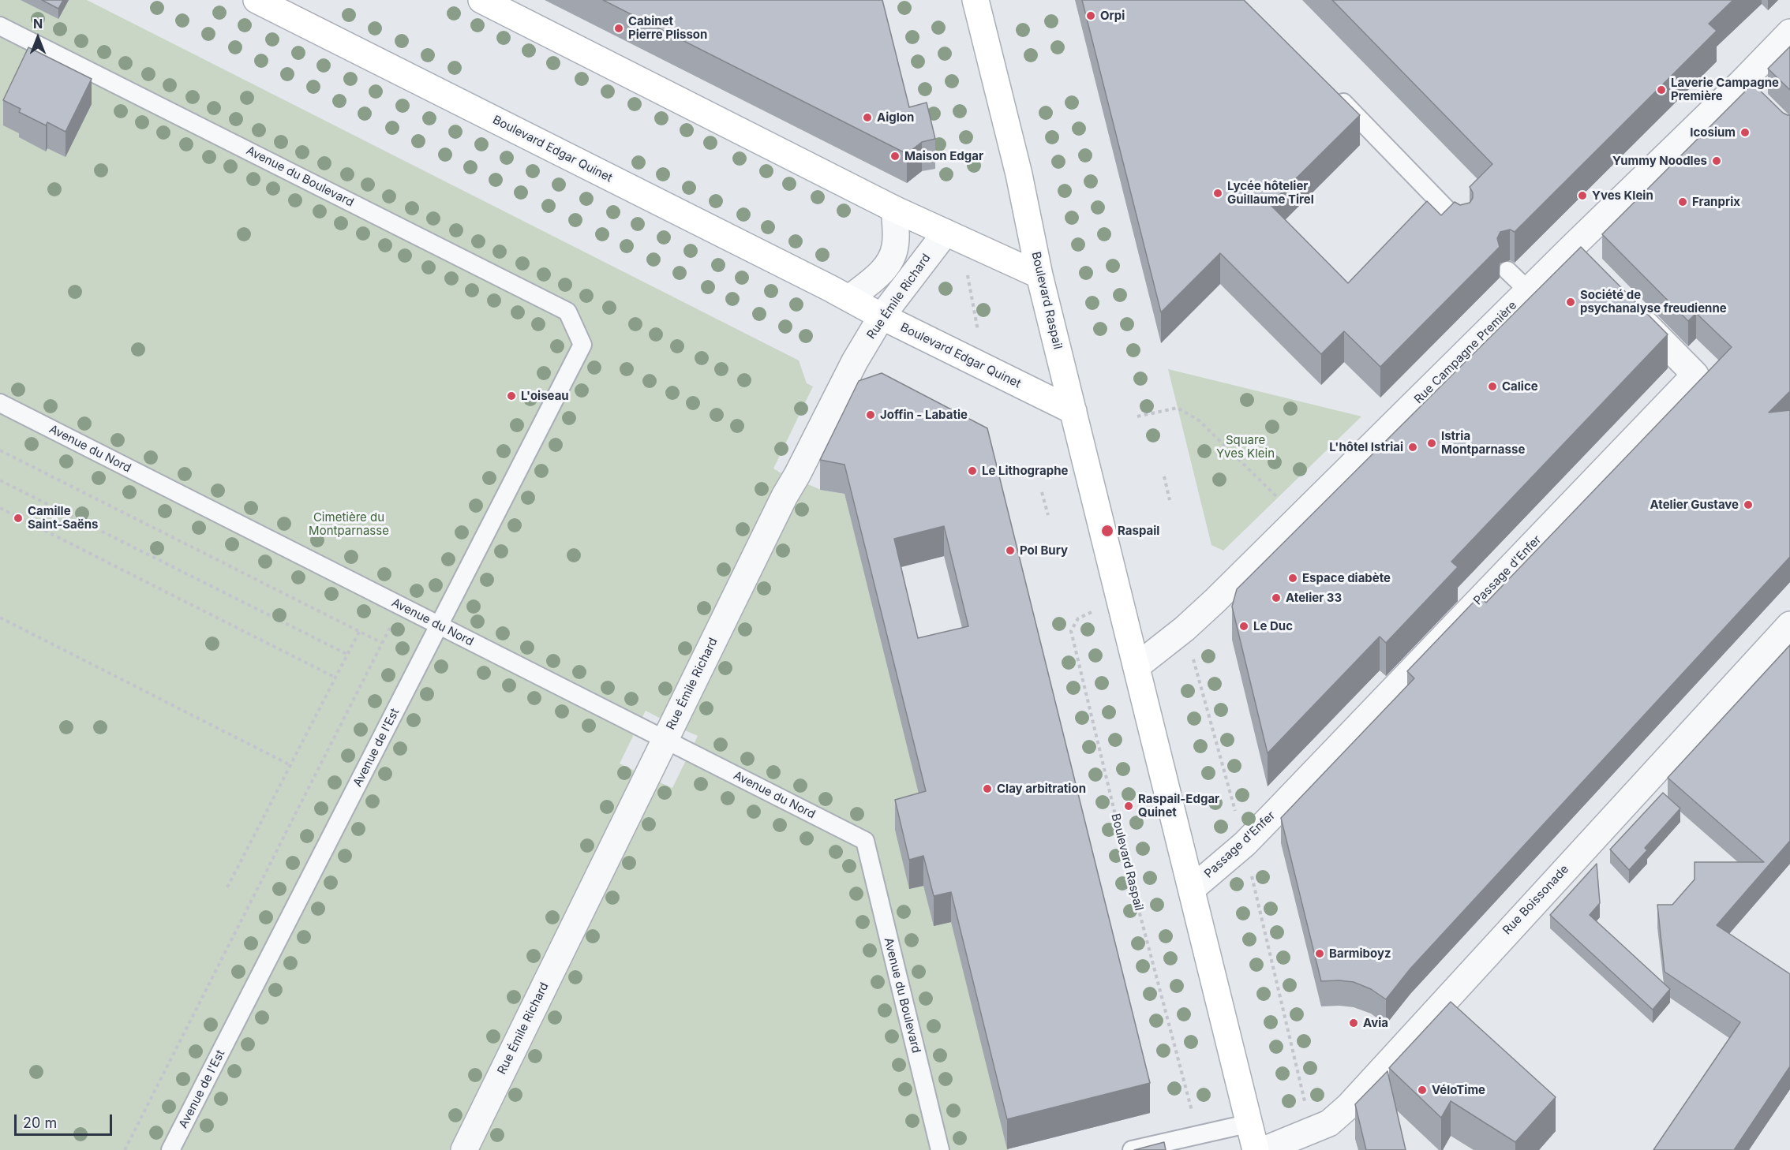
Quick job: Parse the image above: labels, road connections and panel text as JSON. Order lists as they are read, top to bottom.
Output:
{
  "streets": {
    "street": [
      "Boulevard Edgar Quinet",
      "Rue Émile Richard",
      "Boulevard Raspail",
      "Rue Campagne Première",
      "Passage d'Enfer",
      "Rue Boissonade"
    ],
    "lane": ["Avenue du Boulevard", "Avenue du Nord", "Avenue de l'Est"]
  },
  "crossings": [
    ["Boulevard Edgar Quinet", "Rue Émile Richard"],
    ["Boulevard Edgar Quinet", "Boulevard Raspail"],
    ["Avenue du Boulevard", "Avenue du Nord"],
    ["Avenue du Boulevard", "Avenue de l'Est"],
    ["Rue Émile Richard", "Avenue du Nord"],
    ["Boulevard Raspail", "Rue Campagne Première"],
    ["Boulevard Raspail", "Passage d'Enfer"],
    ["Avenue du Nord", "Avenue de l'Est"]
  ],
  "parks": ["Square Yves Klein", "Cimetière du Montparnasse"],
  "places": [
    "Orpi",
    "Cabinet Pierre Plisson",
    "Laverie Campagne Première",
    "Aiglon",
    "Icosium",
    "Maison Edgar",
    "Yummy Noodles",
    "Lycée hôtelier Guillaume Tirel",
    "Yves Klein",
    "Franprix",
    "Société de psychanalyse freudienne",
    "Calice",
    "L'oiseau",
    "Joffin - Labatie",
    "Istria Montparnasse",
    "L'hôtel Istriai",
    "Le Lithographe",
    "Atelier Gustave",
    "Camille Saint-Saëns",
    "Raspail",
    "Pol Bury",
    "Espace diabète",
    "Atelier 33",
    "Le Duc",
    "Clay arbitration",
    "Raspail-Edgar Quinet",
    "Barmiboyz",
    "Avia",
    "VéloTime"
  ],
  "scale_bar": "20 m",
  "north": "top"
}
